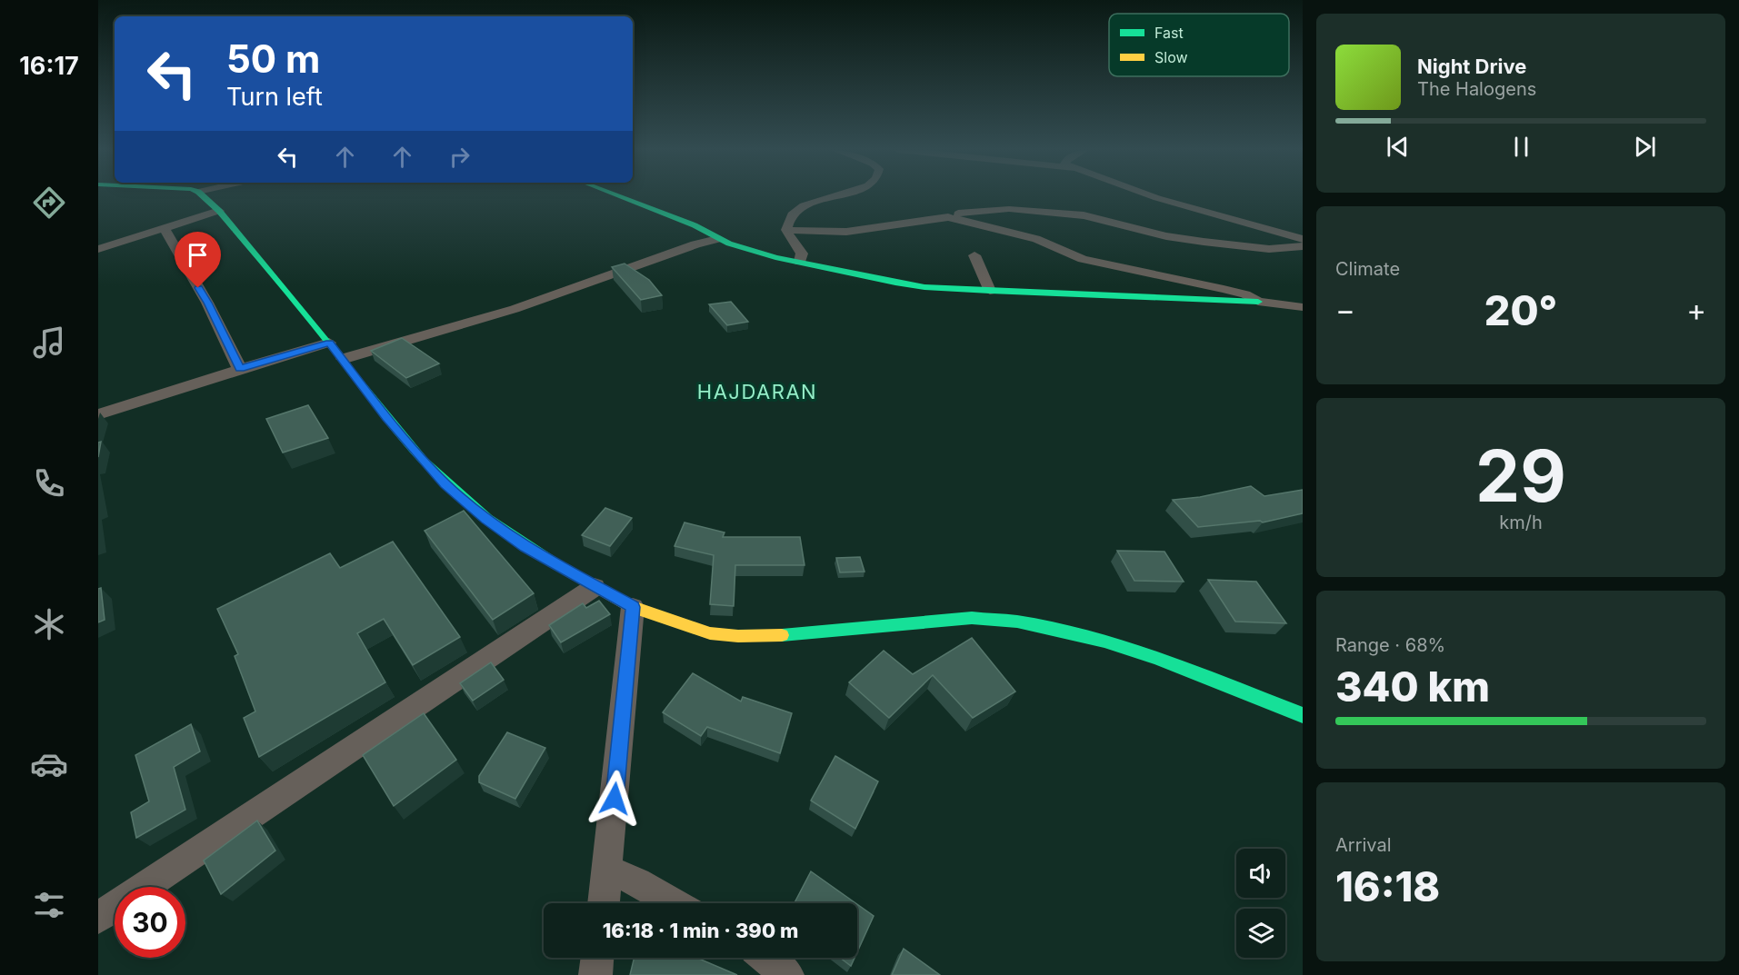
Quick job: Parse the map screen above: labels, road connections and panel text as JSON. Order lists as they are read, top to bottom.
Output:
{
  "districts": ["HAJDARAN"],
  "legend": ["Fast", "Slow"],
  "page": {
    "tabs": "16:17",
    "turn": ["50 m", "Turn left"],
    "song": ["Night Drive", "The Halogens"],
    "tile": [
      "Climate",
      ["29", "km/h"],
      ["Range · 68%", "340 km"],
      ["Arrival", "16:18"]
    ],
    "heat": ["−", "20°", "+"],
    "limit": "30",
    "trip": "16:18 · 1 min · 390 m"
  }
}
